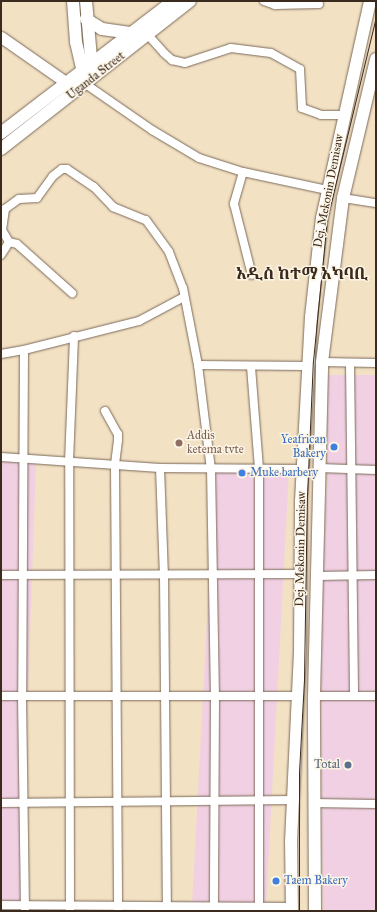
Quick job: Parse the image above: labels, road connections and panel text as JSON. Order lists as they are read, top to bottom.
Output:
{
  "streets": {
    "main road": ["Uganda Street", "Dej. Mekonin Demisaw"]
  },
  "districts": ["አዲስ ከተማ አካባቢ"],
  "places": [
    "Addis ketema tvte",
    "Yeafrican Bakery",
    "Muke barbery",
    "Total",
    "Taem Bakery"
  ]
}
